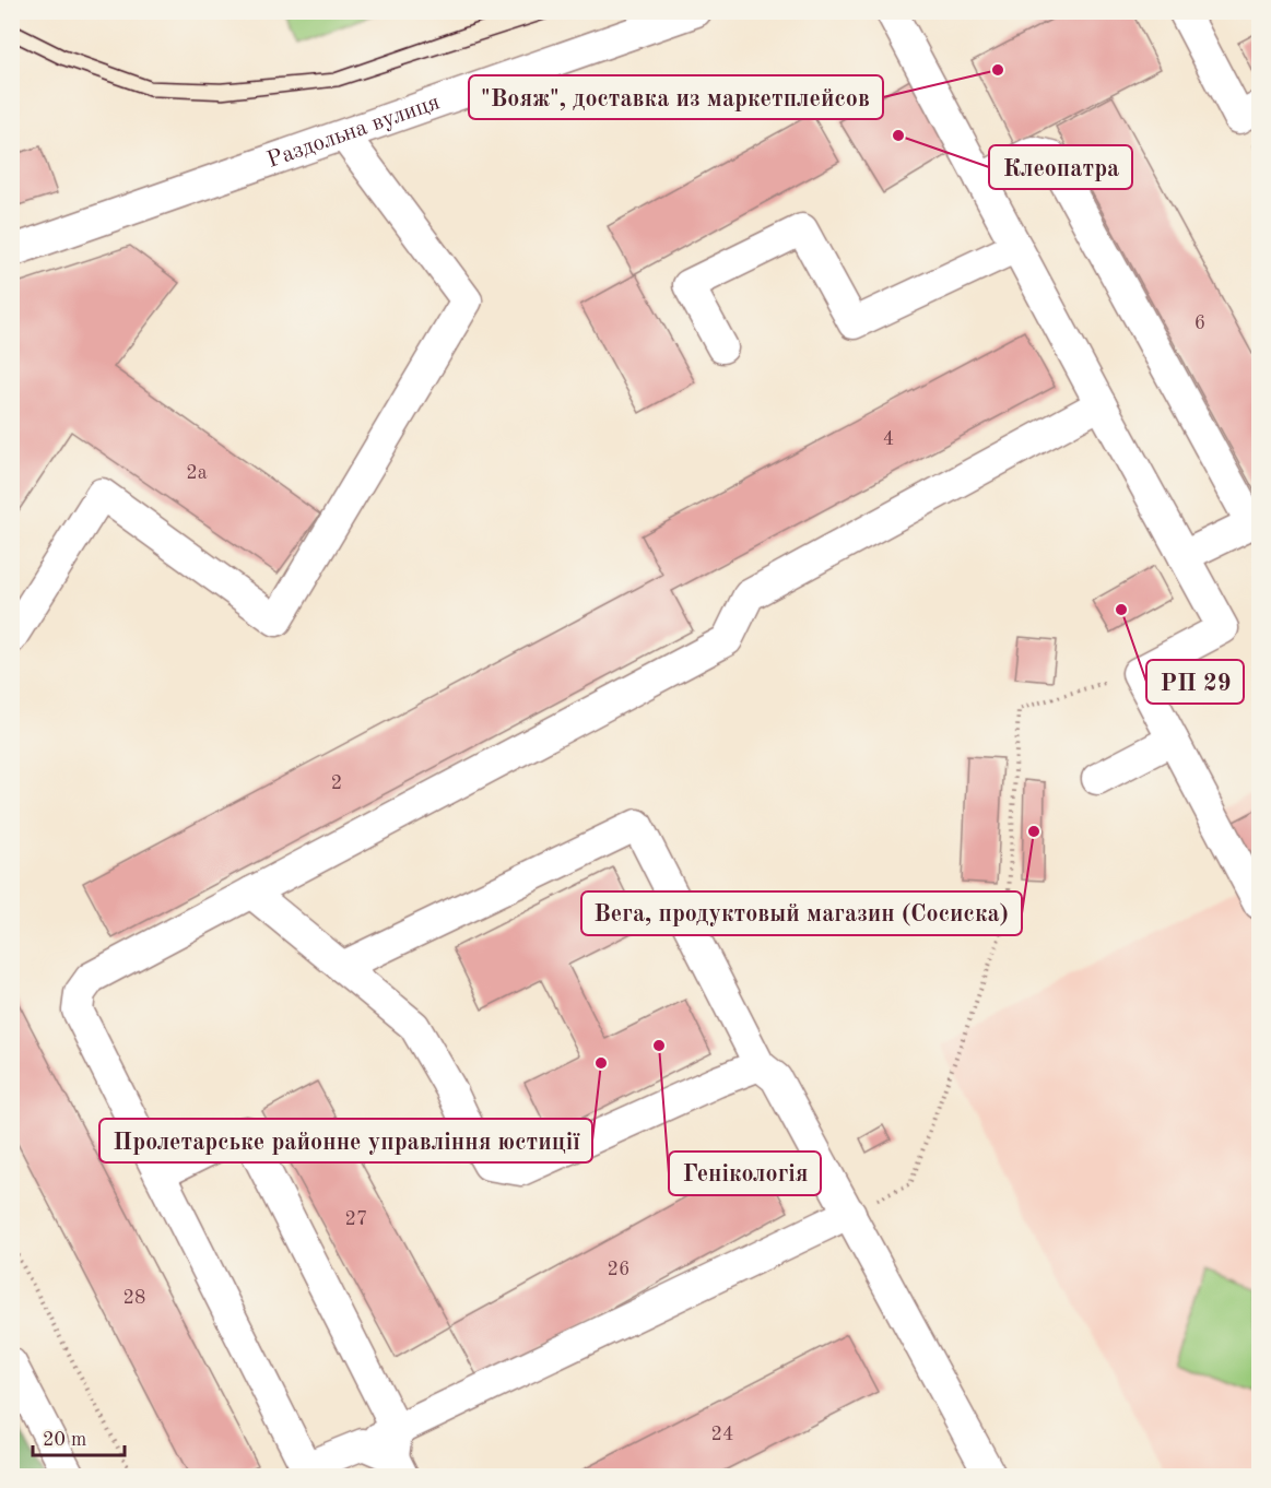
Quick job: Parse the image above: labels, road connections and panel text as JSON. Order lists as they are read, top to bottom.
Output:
{
  "streets": {
    "street": ["Раздольна вулиця"]
  },
  "places": [
    "\"Вояж\", доставка из маркетплейсов",
    "Клеопатра",
    "РП 29",
    "Вега, продуктовый магазин (Сосиска)",
    "Генікологія",
    "Пролетарське районне управління юстиції"
  ],
  "house_numbers": [
    "6",
    "4",
    "2а",
    "2",
    "27",
    "26",
    "28",
    "24"
  ],
  "scale_bar": "20 m"
}
